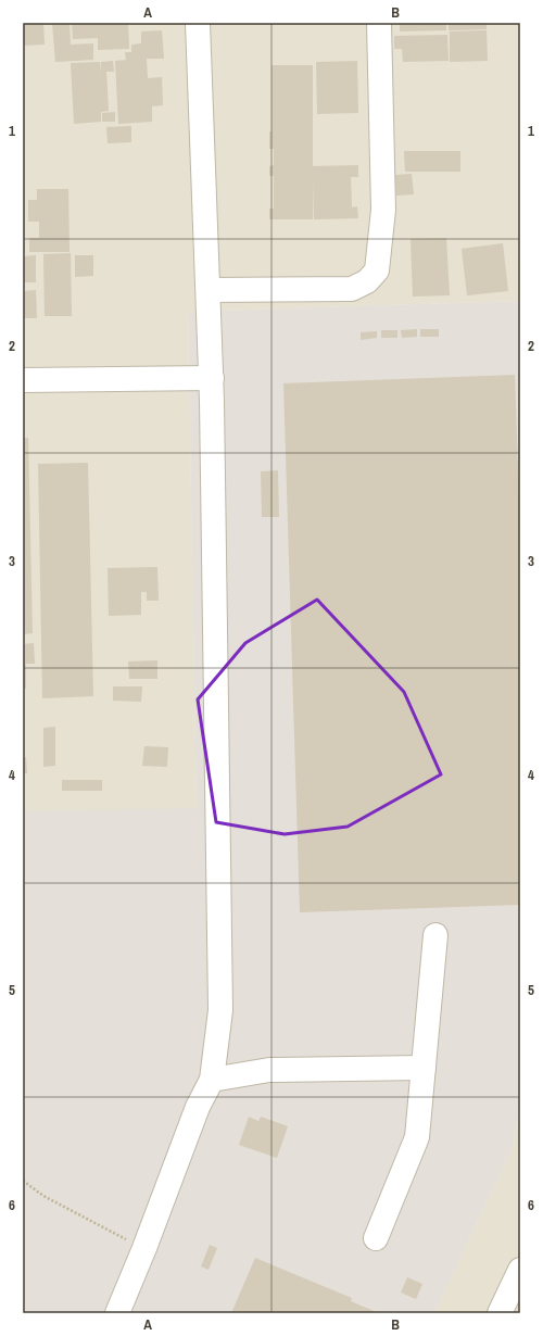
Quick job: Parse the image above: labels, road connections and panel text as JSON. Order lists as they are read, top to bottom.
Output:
{
  "grid": {
    "columns": ["A", "B"],
    "rows": [
      "1",
      "2",
      "3",
      "4",
      "5",
      "6"
    ]
  }
}
